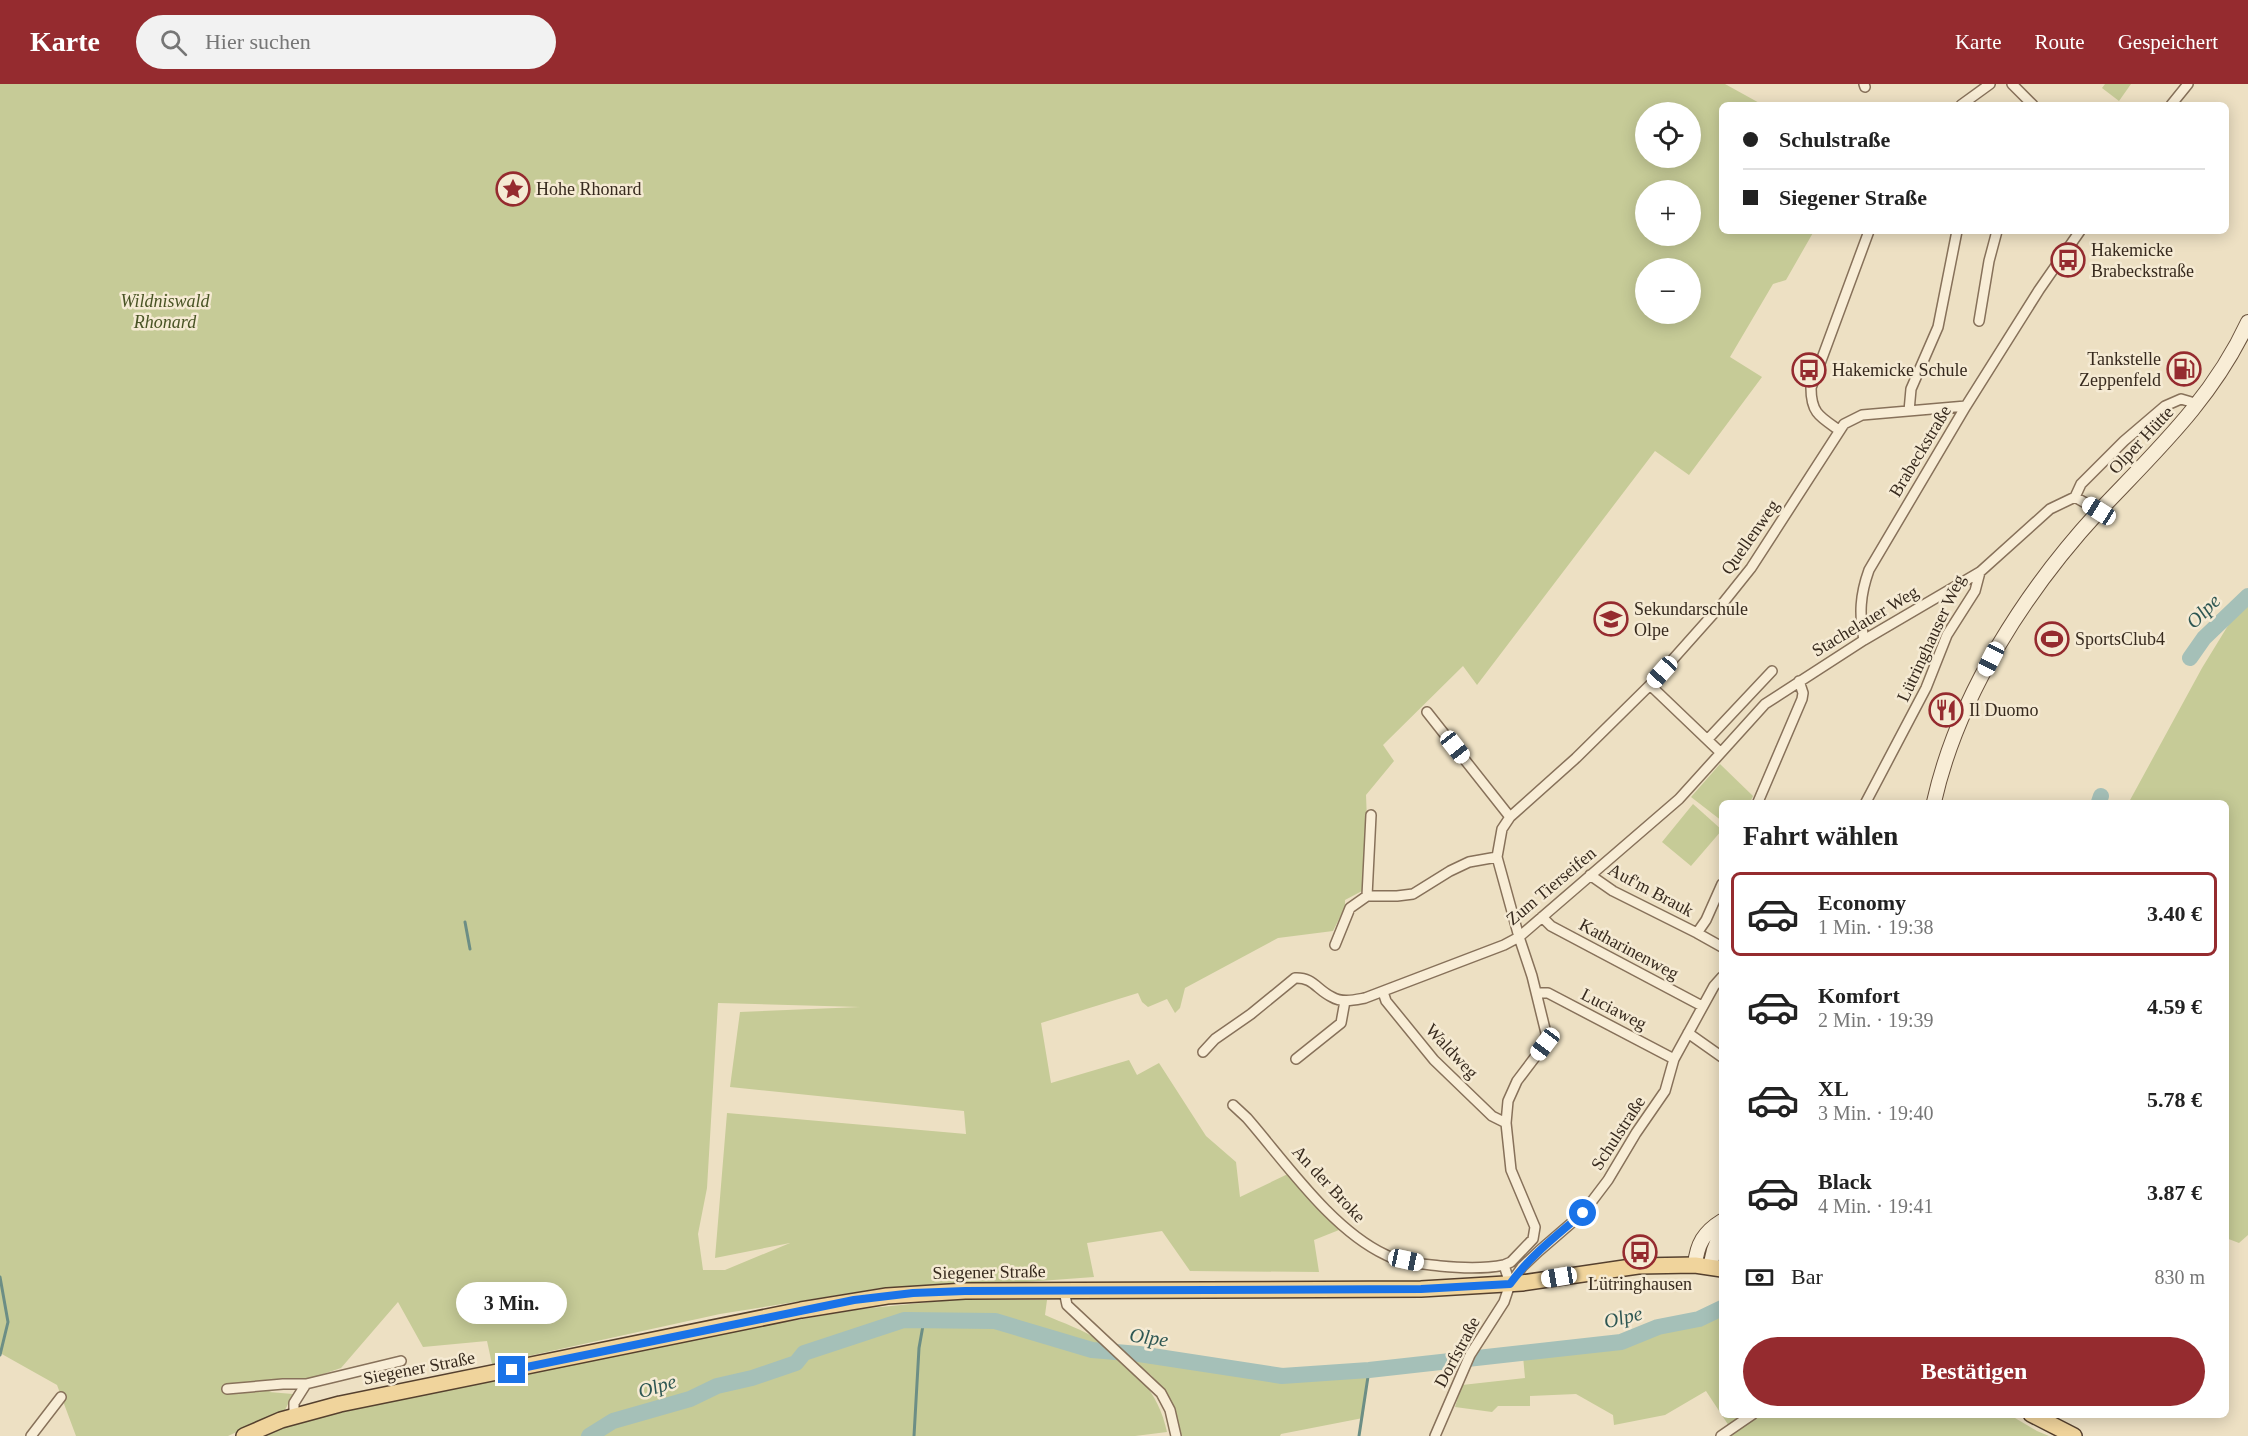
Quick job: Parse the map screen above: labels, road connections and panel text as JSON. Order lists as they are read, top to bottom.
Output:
{
  "streets": {
    "main road": ["Siegener Straße"],
    "street": [
      "Olper Hütte",
      "Brabeckstraße",
      "Quellenweg",
      "Stachelauer Weg",
      "Lütringhauser Weg",
      "Zum Tierseifen",
      "Auf'm Brauk",
      "Katharinenweg",
      "Luciaweg",
      "Waldweg",
      "Schulstraße",
      "An der Broke",
      "Dorfstraße"
    ]
  },
  "crossings": [
    ["Olper Hütte", "Lütringhauser Weg"],
    ["Brabeckstraße", "Quellenweg"],
    ["Brabeckstraße", "Stachelauer Weg"],
    ["Stachelauer Weg", "Lütringhauser Weg"],
    ["Stachelauer Weg", "Zum Tierseifen"],
    ["Zum Tierseifen", "Auf'm Brauk"],
    ["Zum Tierseifen", "Katharinenweg"],
    ["Zum Tierseifen", "Waldweg"],
    ["Katharinenweg", "Schulstraße"],
    ["Luciaweg", "Schulstraße"],
    ["Schulstraße", "Siegener Straße"],
    ["Schulstraße", "Dorfstraße"],
    ["Siegener Straße", "Dorfstraße"]
  ],
  "water": ["Olpe"],
  "parks": ["Wildniswald Rhonard"],
  "places": {
    "place": ["Hohe Rhonard"],
    "bus stop": ["Hakemicke Brabeckstraße", "Hakemicke Schule", "Lütringhausen"],
    "fuel station": ["Tankstelle Zeppenfeld"],
    "school or university": ["Sekundarschule Olpe"],
    "sports": ["SportsClub4"],
    "restaurant": ["Il Duomo"]
  },
  "page": {
    "header": "Karte",
    "search": "Hier suchen",
    "nav": ["Karte", "Route", "Gespeichert"],
    "map_buttons": ["+", "−"],
    "banner": ["Schulstraße", "Siegener Straße"],
    "heading": "Fahrt wählen",
    "list": [
      {
        "name": "Economy",
        "note": "1 Min. · 19:38",
        "value": "3.40 €"
      },
      {
        "name": "Komfort",
        "note": "2 Min. · 19:39",
        "value": "4.59 €"
      },
      {
        "name": "XL",
        "note": "3 Min. · 19:40",
        "value": "5.78 €"
      },
      {
        "name": "Black",
        "note": "4 Min. · 19:41",
        "value": "3.87 €"
      }
    ],
    "pay": ["Bar", "830 m"],
    "bubble": "3 Min.",
    "buttons": "Bestätigen"
  }
}
